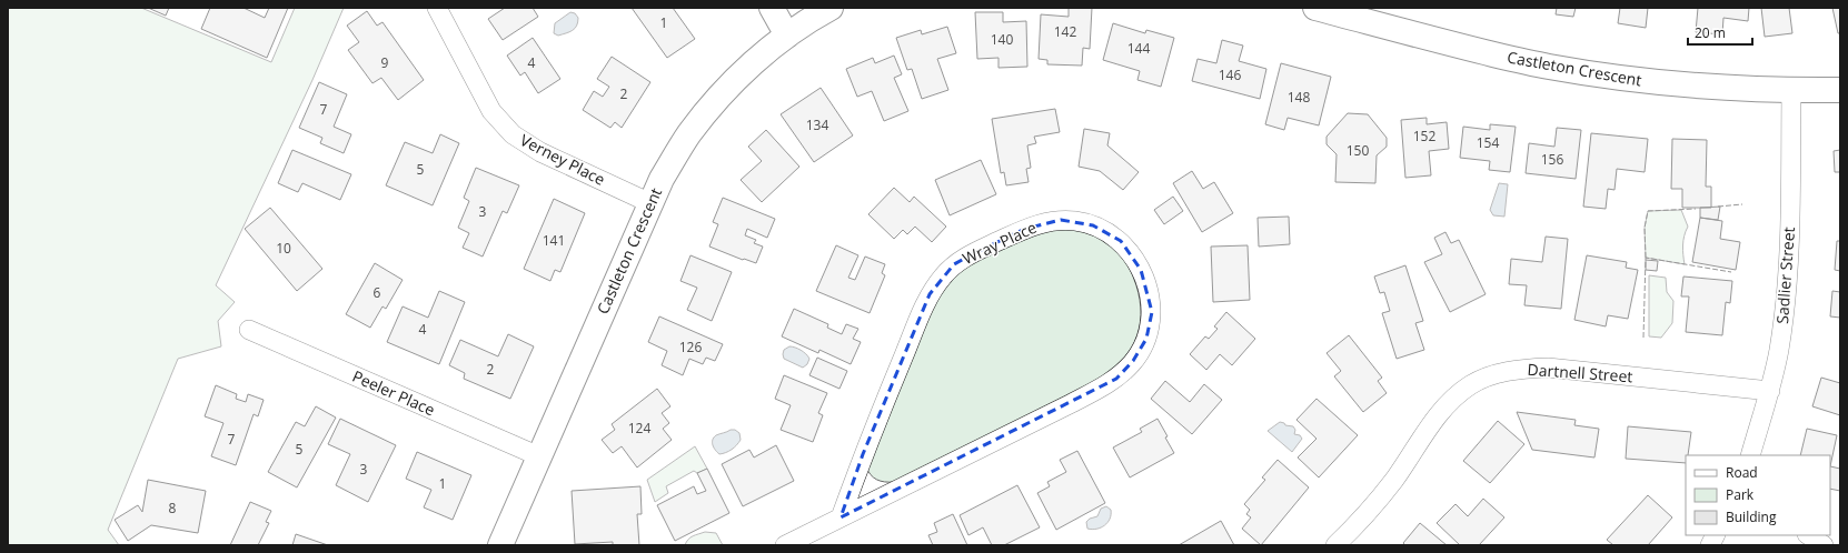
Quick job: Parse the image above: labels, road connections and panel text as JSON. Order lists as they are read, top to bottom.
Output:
{
  "streets": {
    "street": [
      "Castleton Crescent",
      "Verney Place",
      "Wray Place",
      "Sadlier Street",
      "Dartnell Street",
      "Peeler Place"
    ]
  },
  "crossings": [
    ["Castleton Crescent", "Verney Place"],
    ["Castleton Crescent", "Sadlier Street"],
    ["Castleton Crescent", "Peeler Place"],
    ["Sadlier Street", "Dartnell Street"]
  ],
  "house_numbers": [
    "1",
    "142",
    "140",
    "144",
    "9",
    "4",
    "146",
    "2",
    "148",
    "7",
    "134",
    "152",
    "154",
    "150",
    "156",
    "5",
    "3",
    "141",
    "10",
    "6",
    "4",
    "126",
    "2",
    "124",
    "7",
    "5",
    "3",
    "1",
    "8"
  ],
  "legend": ["Road", "Park", "Building"],
  "scale_bar": "20 m"
}
